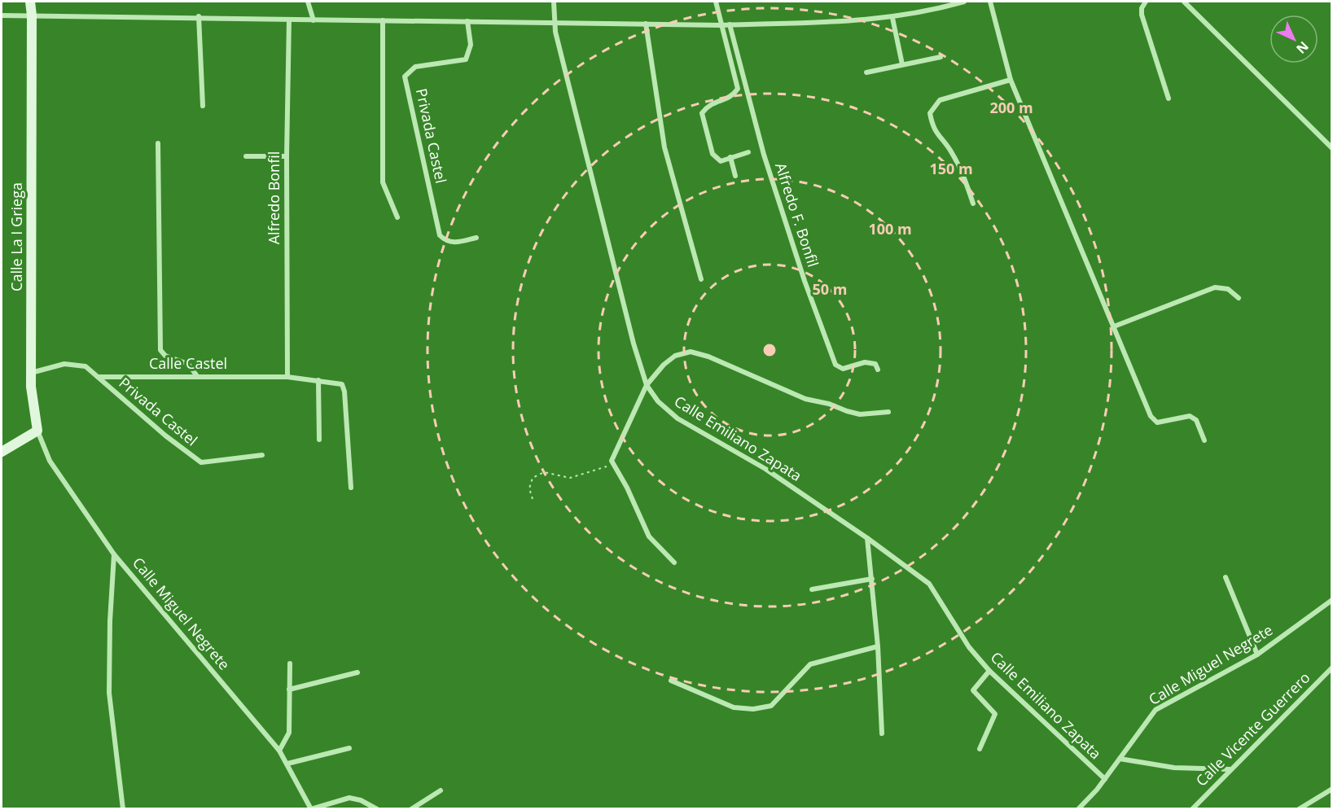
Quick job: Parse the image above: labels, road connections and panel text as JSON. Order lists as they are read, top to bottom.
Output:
{
  "streets": {
    "street": [
      "Privada Castel",
      "Alfredo Bonfil",
      "Alfredo F. Bonfil",
      "Calle La I Griega",
      "Calle Castel",
      "Calle Emiliano Zapata",
      "Calle Miguel Negrete",
      "Calle Vicente Guerrero"
    ]
  },
  "crossings": [
    ["Privada Castel", "Calle Castel"],
    ["Alfredo Bonfil", "Calle Castel"],
    ["Calle La I Griega", "Calle Miguel Negrete"],
    ["Calle Emiliano Zapata", "Calle Miguel Negrete"]
  ],
  "north": "bottom right",
  "rings": [
    "200 m",
    "150 m",
    "100 m",
    "50 m"
  ]
}
